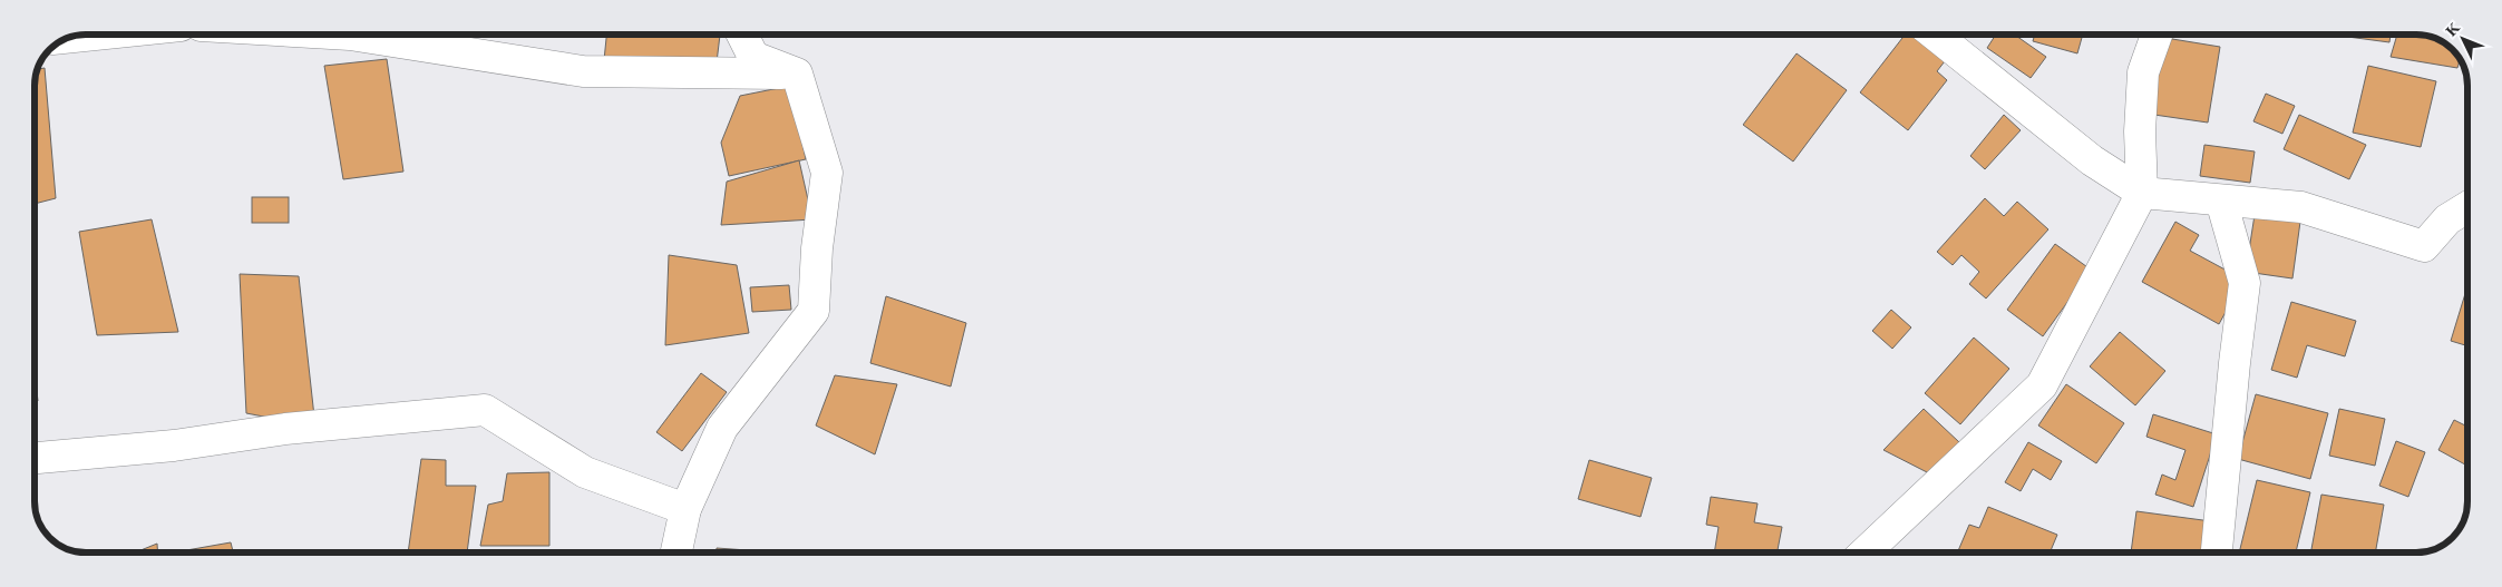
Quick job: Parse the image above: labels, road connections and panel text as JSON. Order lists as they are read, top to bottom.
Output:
{
  "north": "top left"
}
